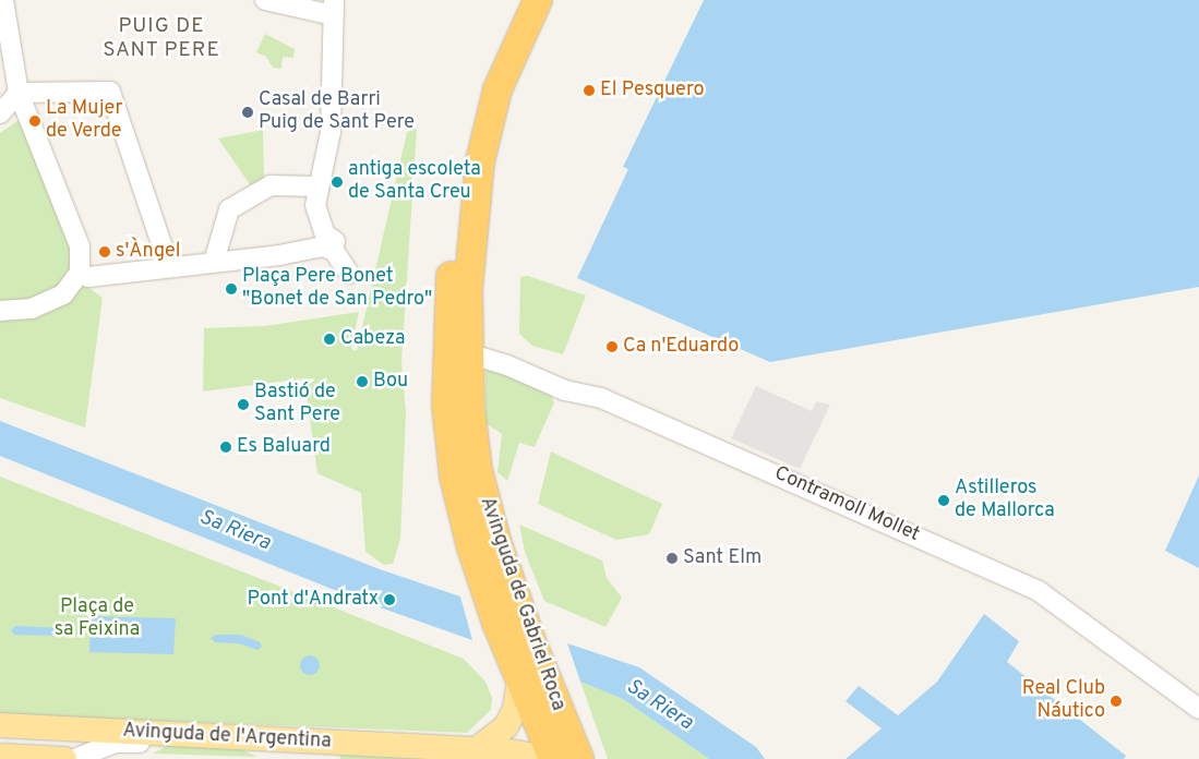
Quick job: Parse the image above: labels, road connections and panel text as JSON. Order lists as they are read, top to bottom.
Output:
{
  "streets": {
    "highway": ["Avinguda de Gabriel Roca"],
    "main road": ["Avinguda de l'Argentina"],
    "street": ["Contramoll Mollet"]
  },
  "crossings": [
    ["Contramoll Mollet", "Avinguda de Gabriel Roca"],
    ["Avinguda de Gabriel Roca", "Avinguda de l'Argentina"]
  ],
  "districts": ["PUIG DE SANT PERE"],
  "water": ["Sa Riera"],
  "parks": ["Plaça de sa Feixina"],
  "places": [
    "El Pesquero",
    "Casal de Barri Puig de Sant Pere",
    "La Mujer de Verde",
    "antiga escoleta de Santa Creu",
    "s'Àngel",
    "Plaça Pere Bonet \"Bonet de San Pedro\"",
    "Cabeza",
    "Ca n'Eduardo",
    "Bou",
    "Bastió de Sant Pere",
    "Es Baluard",
    "Astilleros de Mallorca",
    "Sant Elm",
    "Pont d'Andratx",
    "Real Club Náutico"
  ]
}
